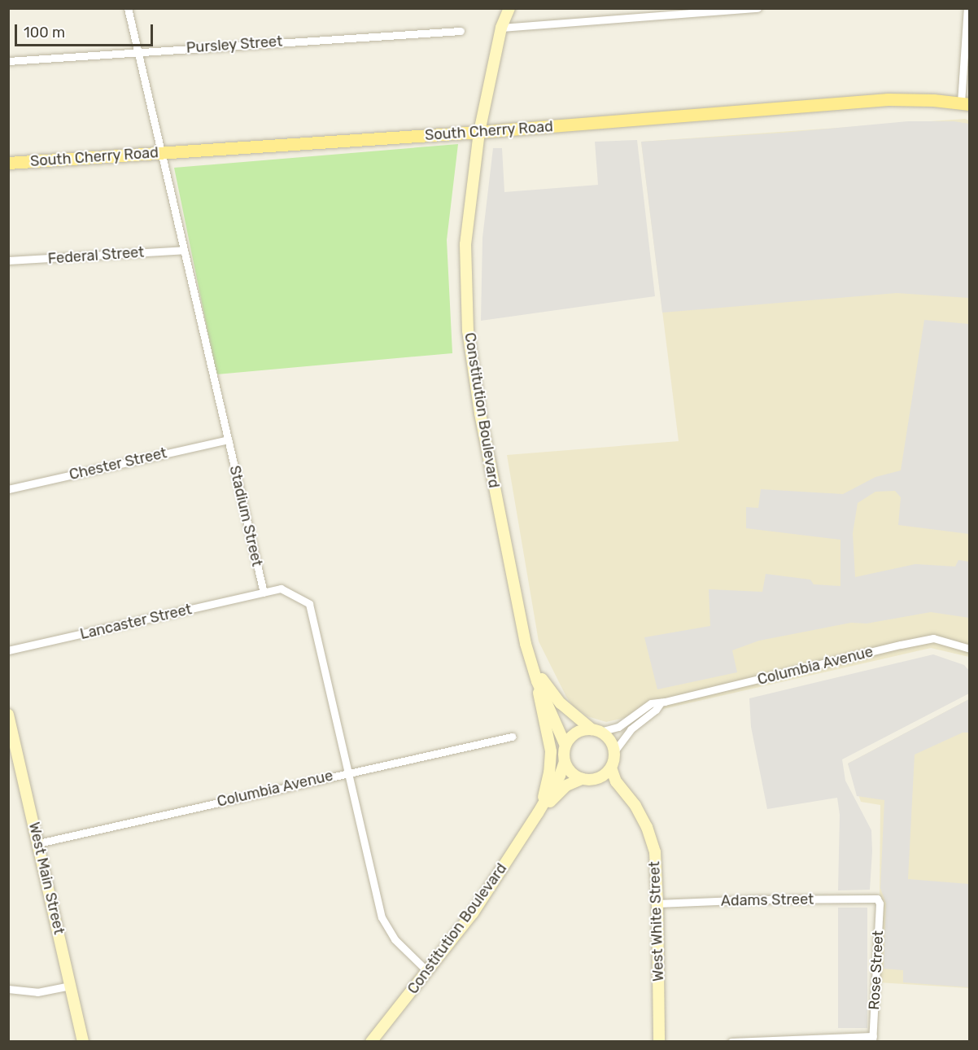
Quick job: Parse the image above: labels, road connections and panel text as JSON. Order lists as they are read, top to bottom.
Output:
{
  "streets": {
    "main road": ["South Cherry Road"],
    "street": [
      "Pursley Street",
      "Federal Street",
      "Constitution Boulevard",
      "Chester Street",
      "Stadium Street",
      "Lancaster Street",
      "Columbia Avenue",
      "West Main Street",
      "Adams Street",
      "West White Street",
      "Rose Street"
    ]
  },
  "crossings": [
    ["Pursley Street", "Stadium Street"],
    ["South Cherry Road", "Constitution Boulevard"],
    ["South Cherry Road", "Stadium Street"],
    ["Federal Street", "Stadium Street"],
    ["Constitution Boulevard", "Columbia Avenue"],
    ["Constitution Boulevard", "West White Street"],
    ["Chester Street", "Stadium Street"],
    ["Stadium Street", "Lancaster Street"],
    ["Columbia Avenue", "West Main Street"],
    ["Columbia Avenue", "West White Street"],
    ["Adams Street", "West White Street"],
    ["Adams Street", "Rose Street"]
  ],
  "scale_bar": "100 m"
}
